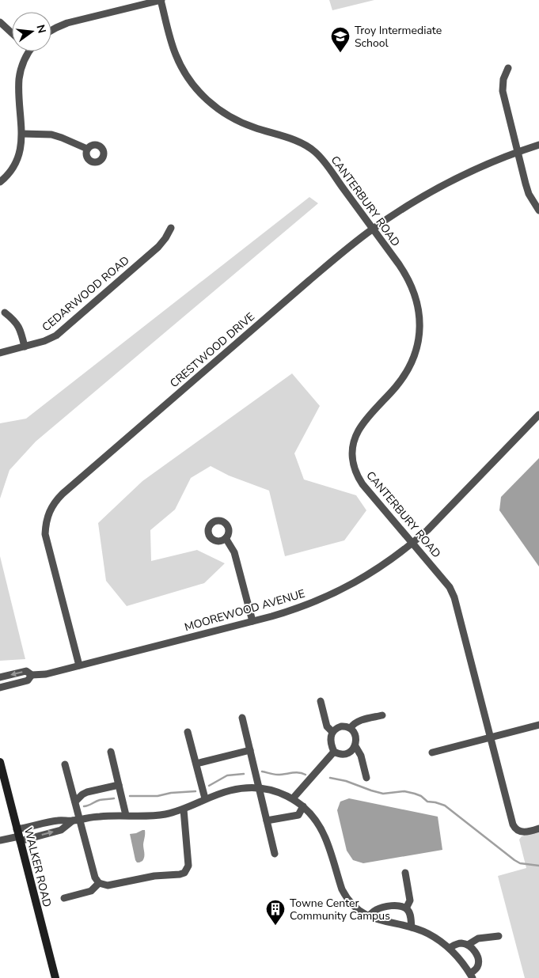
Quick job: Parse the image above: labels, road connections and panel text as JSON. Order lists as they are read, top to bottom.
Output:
{
  "streets": {
    "street": [
      "CANTERBURY ROAD",
      "CEDARWOOD ROAD",
      "CRESTWOOD DRIVE",
      "MOOREWOOD AVENUE",
      "WALKER ROAD"
    ]
  },
  "crossings": [
    ["CANTERBURY ROAD", "CRESTWOOD DRIVE"],
    ["CANTERBURY ROAD", "MOOREWOOD AVENUE"],
    ["CRESTWOOD DRIVE", "MOOREWOOD AVENUE"]
  ],
  "places": {
    "school or university": ["Troy Intermediate School"],
    "building": ["Towne Center Community Campus"]
  },
  "north": "right"
}
